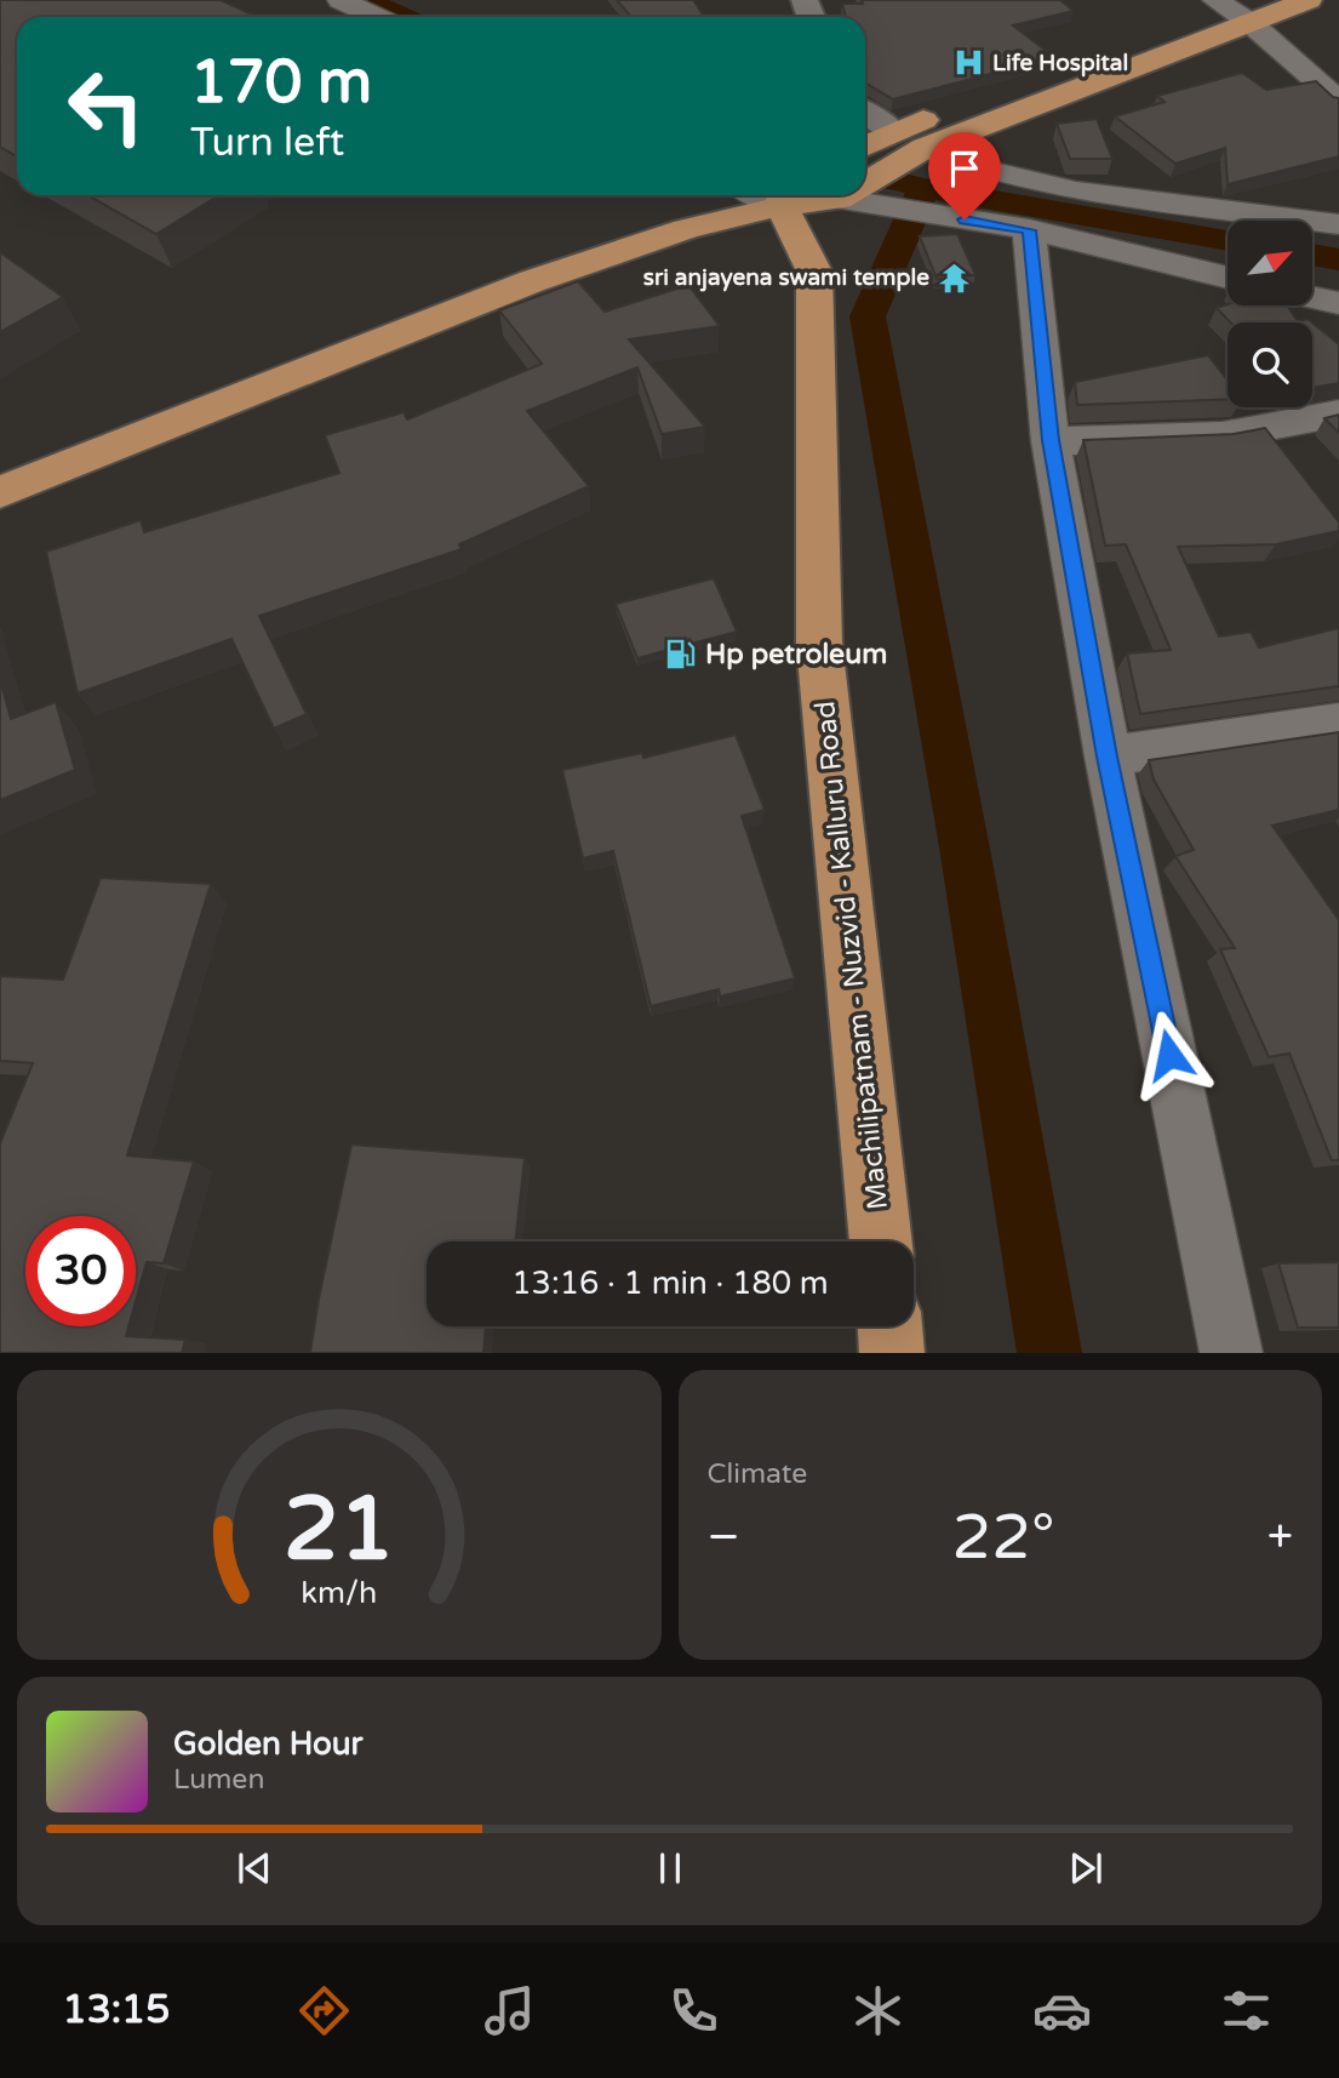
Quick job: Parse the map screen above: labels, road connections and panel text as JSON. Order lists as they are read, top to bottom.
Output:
{
  "streets": {
    "highway": ["Machilipatnam - Nuzvid - Kalluru Road"]
  },
  "places": {
    "hospital": ["Life Hospital"],
    "temple": ["sri anjayena swami temple"],
    "fuel station": ["Hp petroleum"]
  },
  "north": "top right",
  "page": {
    "turn": ["170 m", "Turn left"],
    "limit": "30",
    "trip": "13:16 · 1 min · 180 m",
    "tile": "Climate",
    "heat": ["−", "22°", "+"],
    "song": ["Golden Hour", "Lumen"],
    "tabs": "13:15",
    "gauge": ["21", "km/h"]
  }
}
